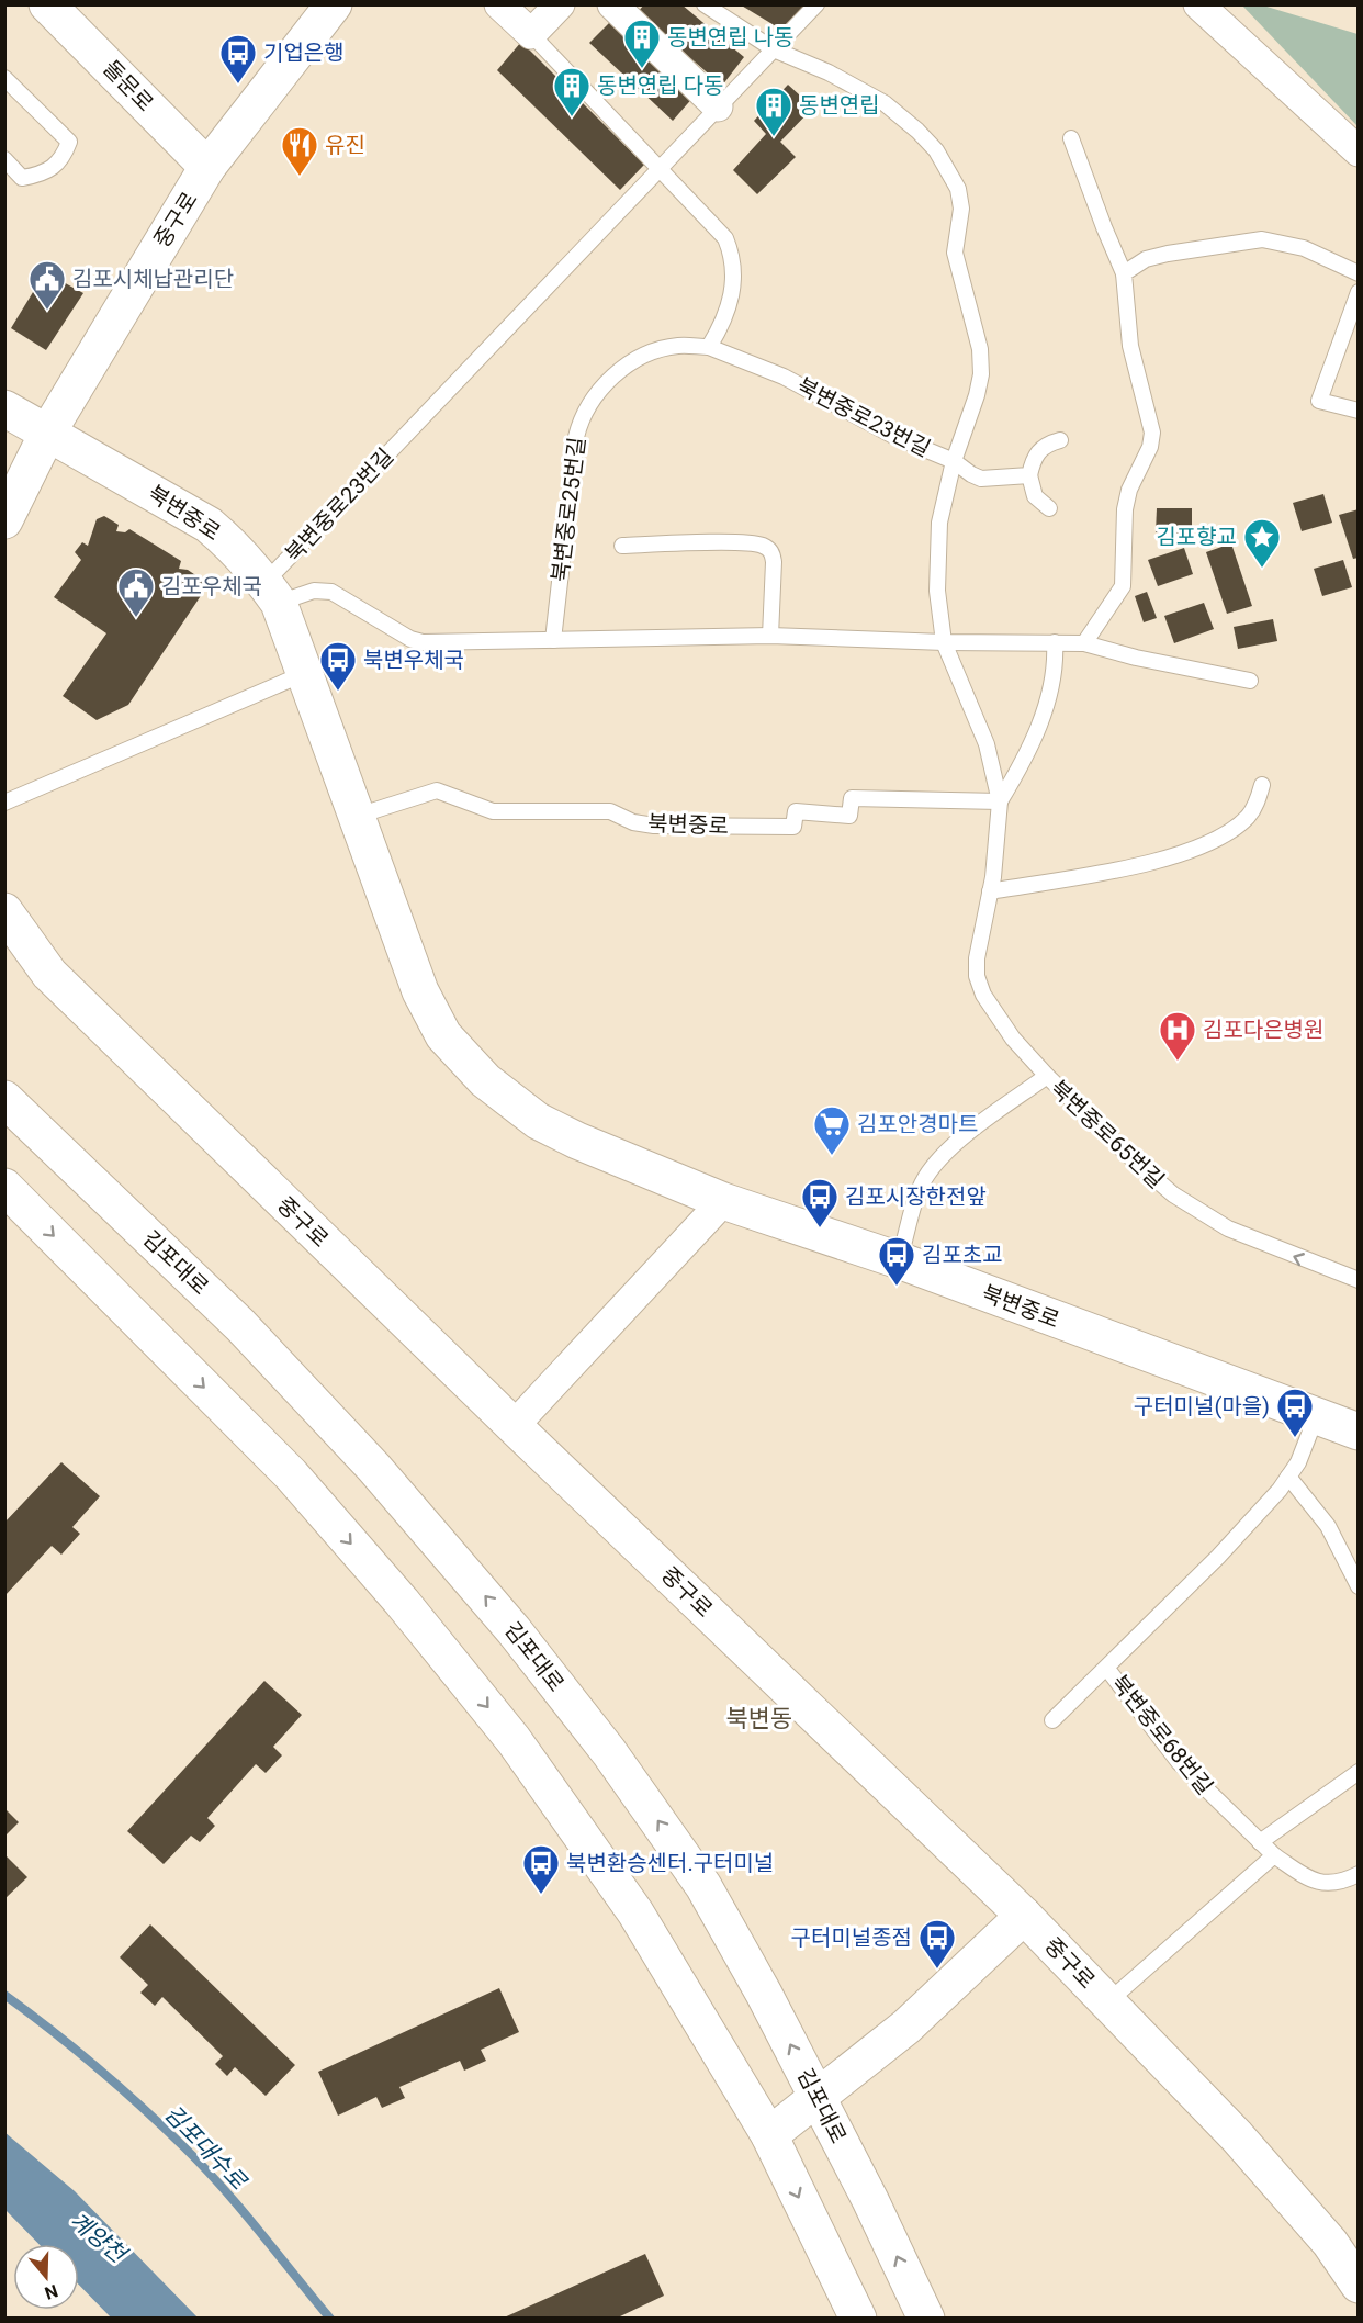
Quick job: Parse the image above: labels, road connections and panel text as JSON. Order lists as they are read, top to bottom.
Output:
{
  "streets": {
    "street": [
      "돌문로",
      "중구로",
      "북변중로",
      "김포대로"
    ],
    "lane": [
      "북변중로23번길",
      "북변중로25번길",
      "북변중로65번길",
      "북변중로68번길"
    ]
  },
  "crossings": [
    ["돌문로", "중구로"],
    ["중구로", "북변중로"],
    ["북변중로23번길", "북변중로25번길"],
    ["북변중로23번길", "북변중로"],
    ["북변중로", "북변중로65번길"]
  ],
  "one_way": ["북변중로65번길"],
  "districts": ["북변동"],
  "water": ["김포대수로", "계양천"],
  "places": {
    "building": ["동변연립 나동", "동변연립 다동", "동변연립"],
    "bus stop": [
      "기업은행",
      "북변우체국",
      "김포시장한전앞",
      "김포초교",
      "구터미널(마을)",
      "북변환승센터.구터미널",
      "구터미널종점"
    ],
    "restaurant": ["유진"],
    "public building": ["김포시체납관리단", "김포우체국"],
    "place": ["김포향교"],
    "hospital": ["김포다은병원"],
    "supermarket": ["김포안경마트"]
  },
  "north": "bottom"
}
